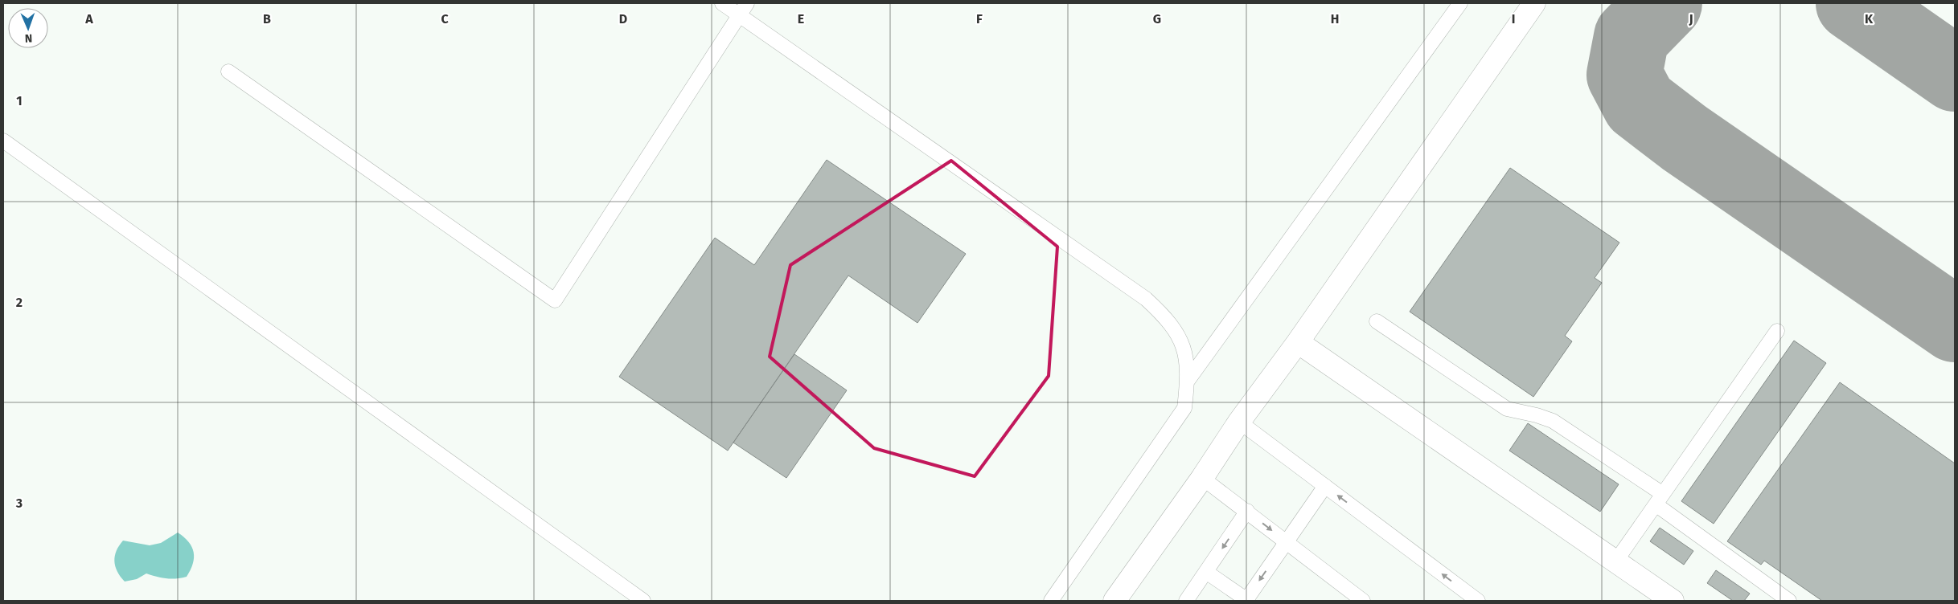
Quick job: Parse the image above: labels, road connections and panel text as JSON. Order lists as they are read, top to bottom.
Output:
{
  "north": "bottom",
  "grid": {
    "columns": [
      "A",
      "B",
      "C",
      "D",
      "E",
      "F",
      "G",
      "H",
      "I",
      "J",
      "K"
    ],
    "rows": ["1", "2", "3"]
  }
}
